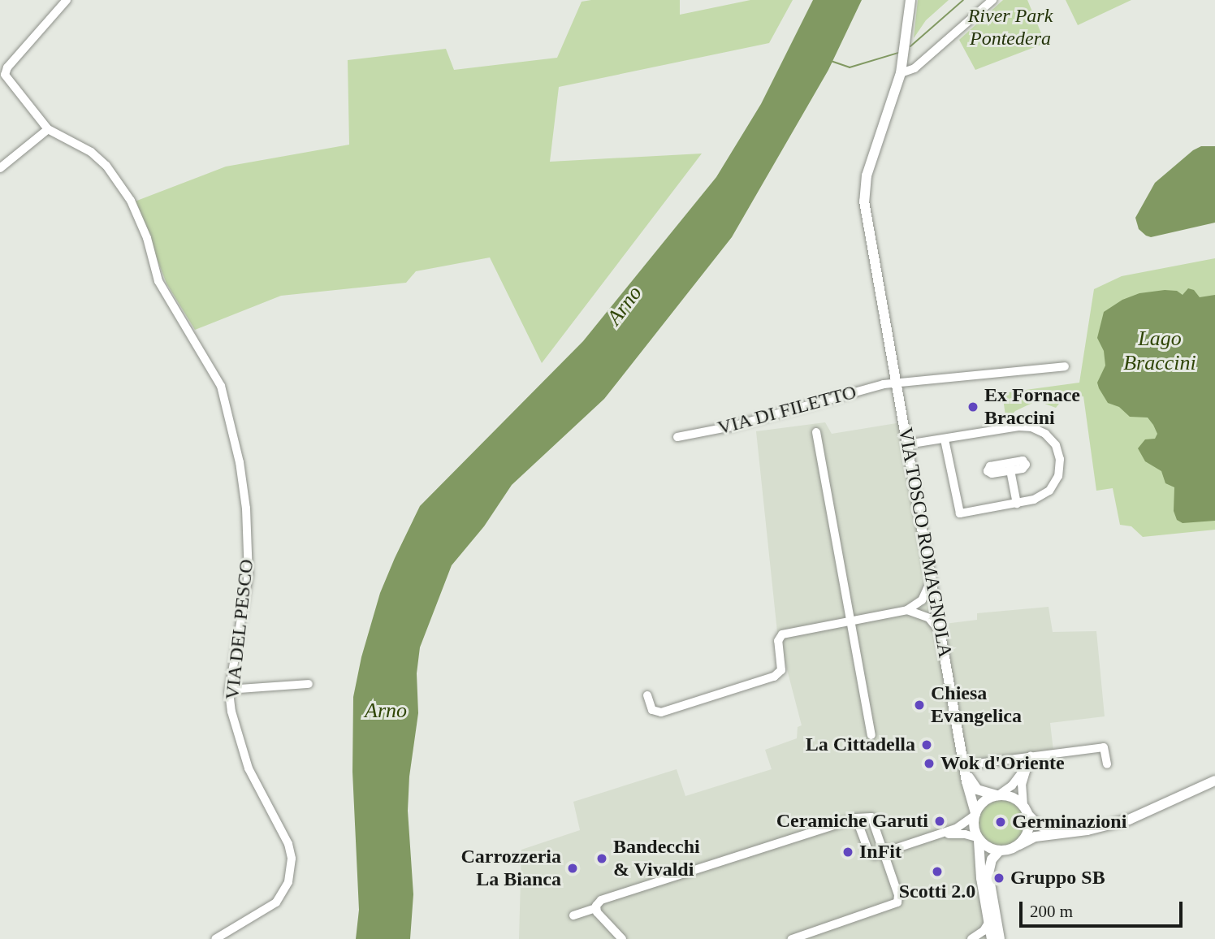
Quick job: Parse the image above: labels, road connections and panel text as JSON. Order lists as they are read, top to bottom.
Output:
{
  "streets": {
    "main road": ["VIA TOSCO ROMAGNOLA"],
    "street": ["VIA DI FILETTO", "VIA DEL PESCO"]
  },
  "crossings": [
    ["VIA DI FILETTO", "VIA TOSCO ROMAGNOLA"]
  ],
  "water": ["Arno", "Lago Braccini"],
  "parks": ["River Park Pontedera"],
  "places": [
    "Ex Fornace Braccini",
    "Chiesa Evangelica",
    "La Cittadella",
    "Wok d'Oriente",
    "Ceramiche Garuti",
    "Germinazioni",
    "InFit",
    "Bandecchi & Vivaldi",
    "Carrozzeria La Bianca",
    "Scotti 2.0",
    "Gruppo SB"
  ],
  "scale_bar": "200 m"
}
